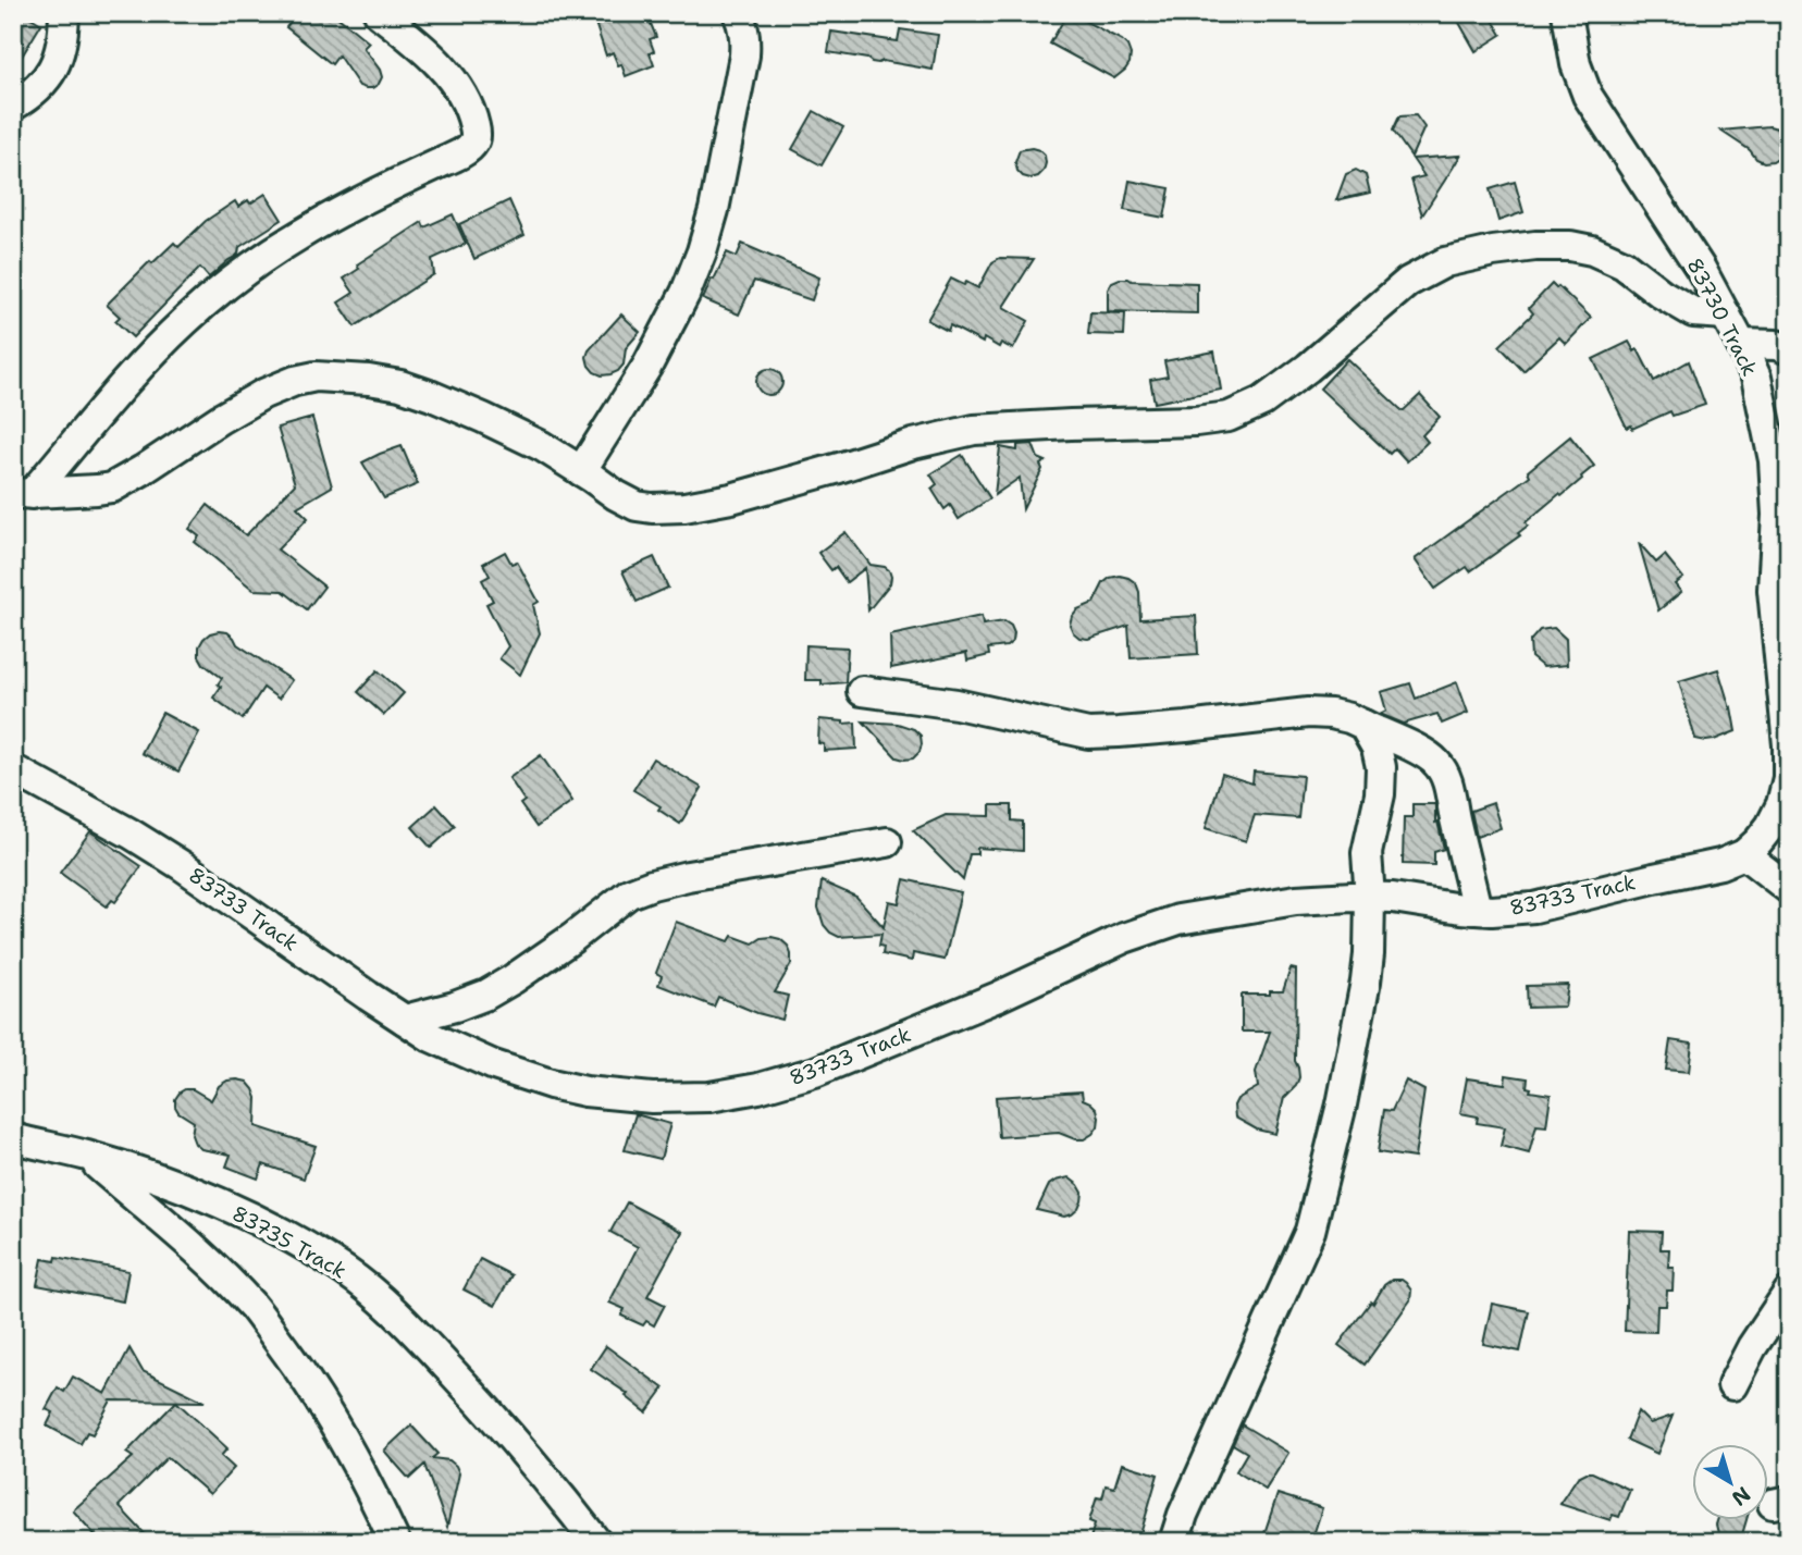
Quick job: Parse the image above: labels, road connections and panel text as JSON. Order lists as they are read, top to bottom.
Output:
{
  "streets": {
    "street": ["83730 Track", "83733 Track", "83735 Track"]
  },
  "crossings": [
    ["83730 Track", "83733 Track"]
  ],
  "north": "bottom right"
}
